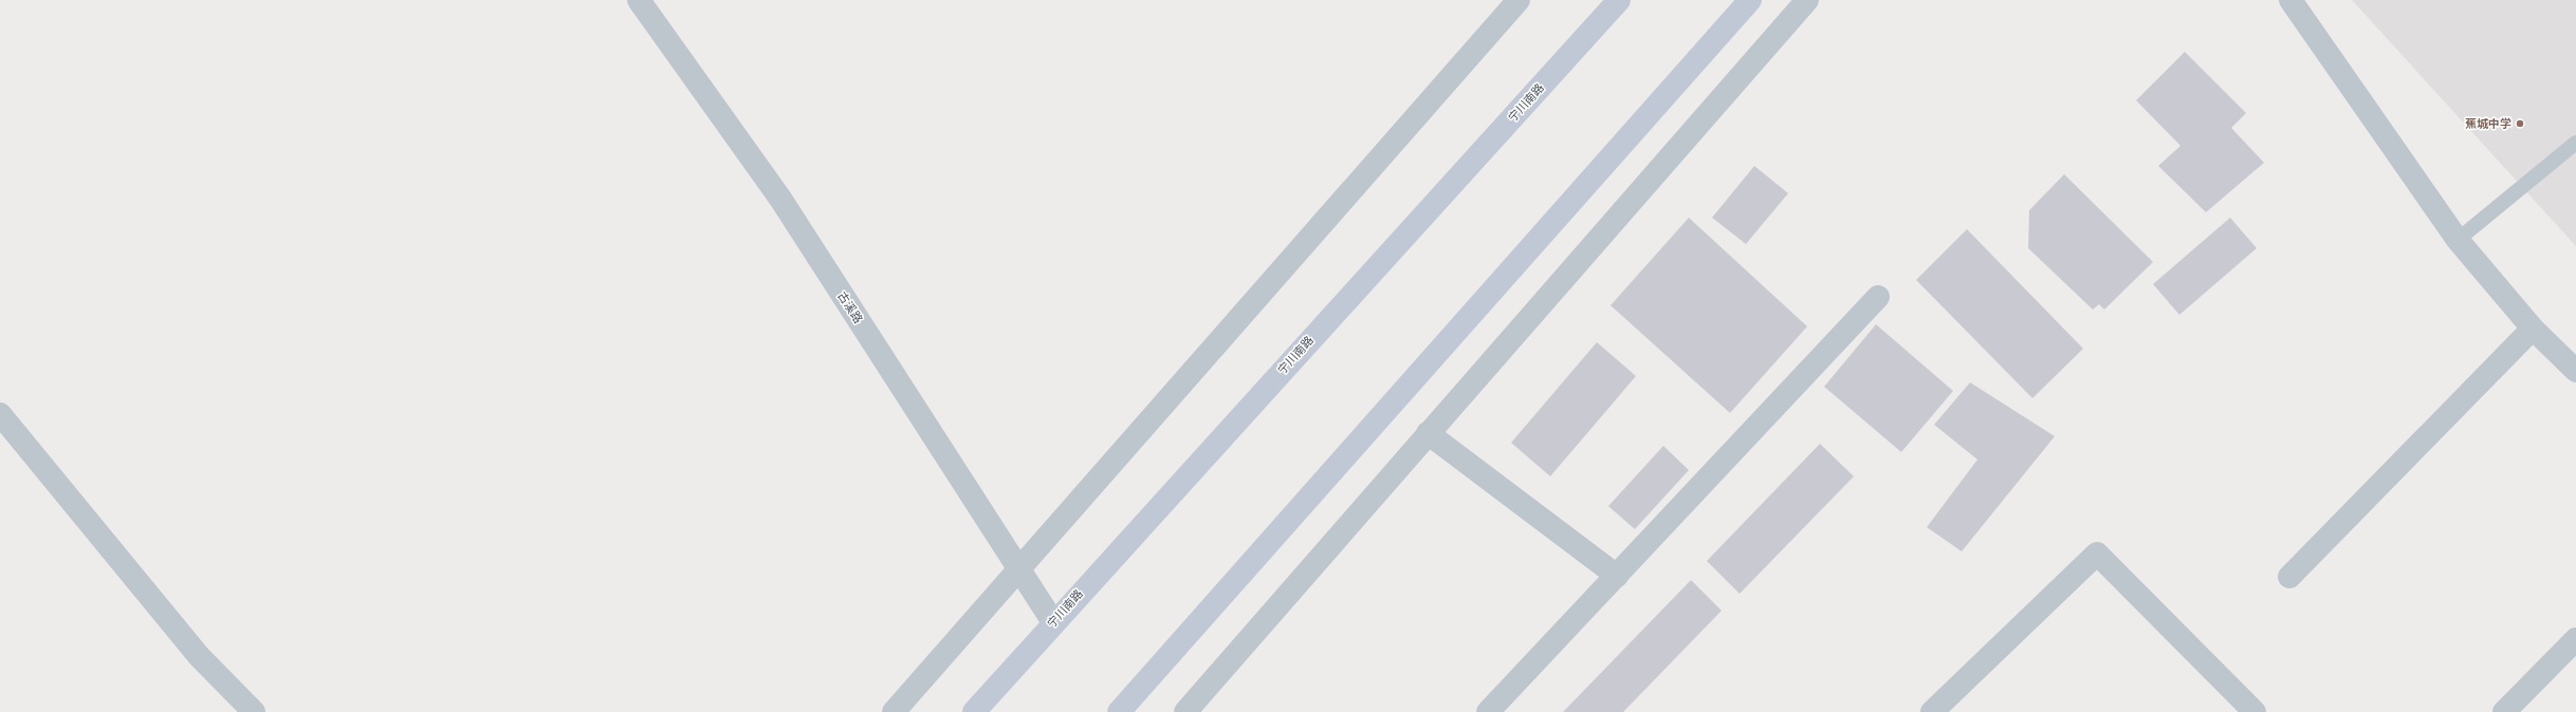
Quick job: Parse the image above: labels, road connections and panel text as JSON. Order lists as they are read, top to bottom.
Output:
{
  "streets": {
    "main road": ["宁川南路"],
    "street": ["古溪路"]
  },
  "crossings": [
    ["宁川南路", "古溪路"]
  ],
  "places": ["蕉城中学"]
}
